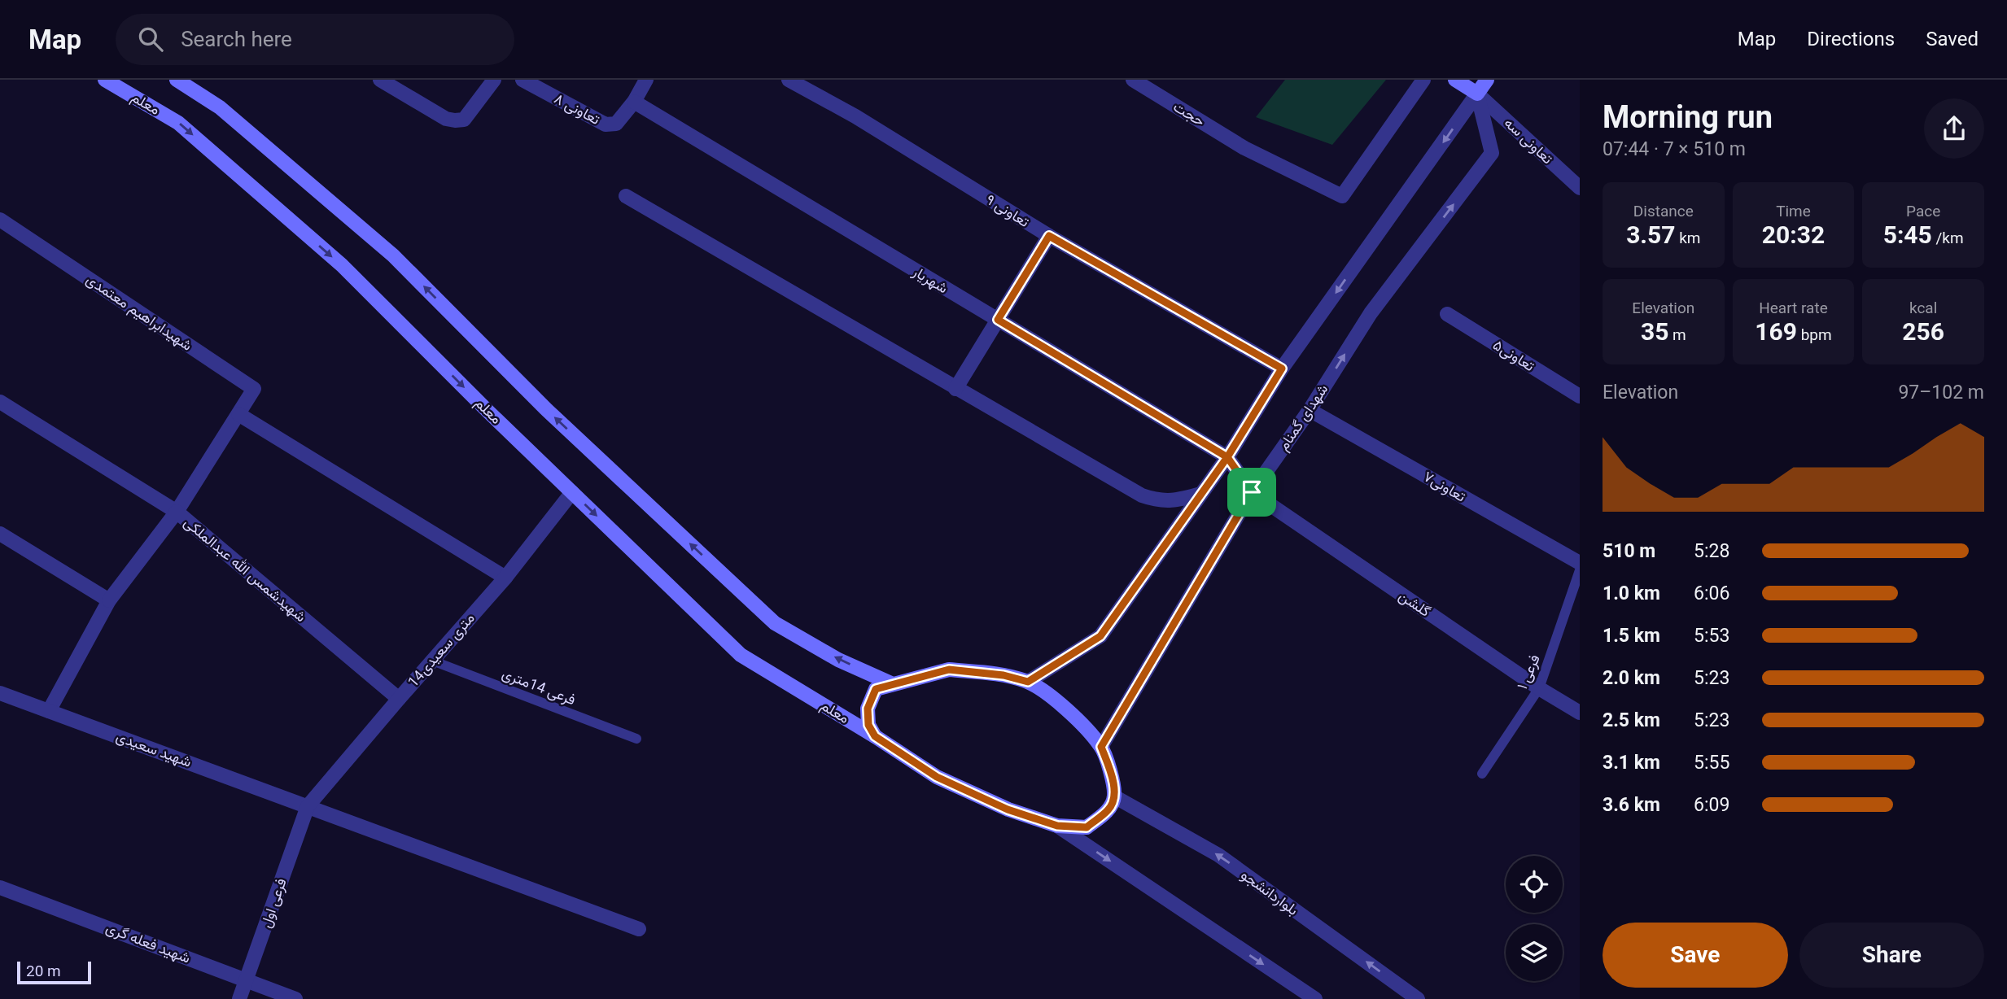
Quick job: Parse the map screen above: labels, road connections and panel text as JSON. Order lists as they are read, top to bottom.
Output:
{
  "streets": {
    "street": [
      "معلم",
      "تعاونی ۸",
      "حجت",
      "تعاونی سه",
      "تعاونی ۹",
      "شهریار",
      "شهیدابراهیم معتمدی",
      "تعاونی۵",
      "شهدای گمنام",
      "تعاونی۷",
      "شهیدشمس الله عبدالملکی",
      "گلشن",
      "14متری سعیدی",
      "شهید سعیدی",
      "بلواردانشجو",
      "فرعی اول",
      "شهید فعله گری"
    ],
    "lane": ["فرعی ۱", "فرعی 14متری"]
  },
  "crossings": [
    ["معلم", "14متری سعیدی"],
    ["معلم", "بلواردانشجو"],
    ["تعاونی ۸", "شهریار"],
    ["تعاونی سه", "شهدای گمنام"],
    ["شهیدابراهیم معتمدی", "شهیدشمس الله عبدالملکی"],
    ["شهدای گمنام", "تعاونی۷"],
    ["شهدای گمنام", "گلشن"],
    ["شهیدشمس الله عبدالملکی", "14متری سعیدی"],
    ["شهیدشمس الله عبدالملکی", "شهید سعیدی"],
    ["گلشن", "فرعی ۱"],
    ["14متری سعیدی", "فرعی 14متری"],
    ["14متری سعیدی", "شهید سعیدی"],
    ["14متری سعیدی", "فرعی اول"],
    ["شهید سعیدی", "فرعی اول"],
    ["فرعی اول", "شهید فعله گری"]
  ],
  "scale_bar": "20 m",
  "page": {
    "header": "Map",
    "search": "Search here",
    "nav": ["Map", "Directions", "Saved"],
    "heading": ["Morning run", "07:44 · 7 × 510 m"],
    "stats": [
      ["Distance", "3.57 km"],
      ["Time", "20:32"],
      ["Pace", "5:45 /km"],
      ["Elevation", "35 m"],
      ["Heart rate", "169 bpm"],
      ["kcal", "256"]
    ],
    "chart": ["Elevation", "97–102 m"],
    "list": [
      {
        "name": "510 m",
        "note": "5:28"
      },
      {
        "name": "1.0 km",
        "note": "6:06"
      },
      {
        "name": "1.5 km",
        "note": "5:53"
      },
      {
        "name": "2.0 km",
        "note": "5:23"
      },
      {
        "name": "2.5 km",
        "note": "5:23"
      },
      {
        "name": "3.1 km",
        "note": "5:55"
      },
      {
        "name": "3.6 km",
        "note": "6:09"
      }
    ],
    "buttons": ["Save", "Share"],
    "scale": "20 m"
  }
}
